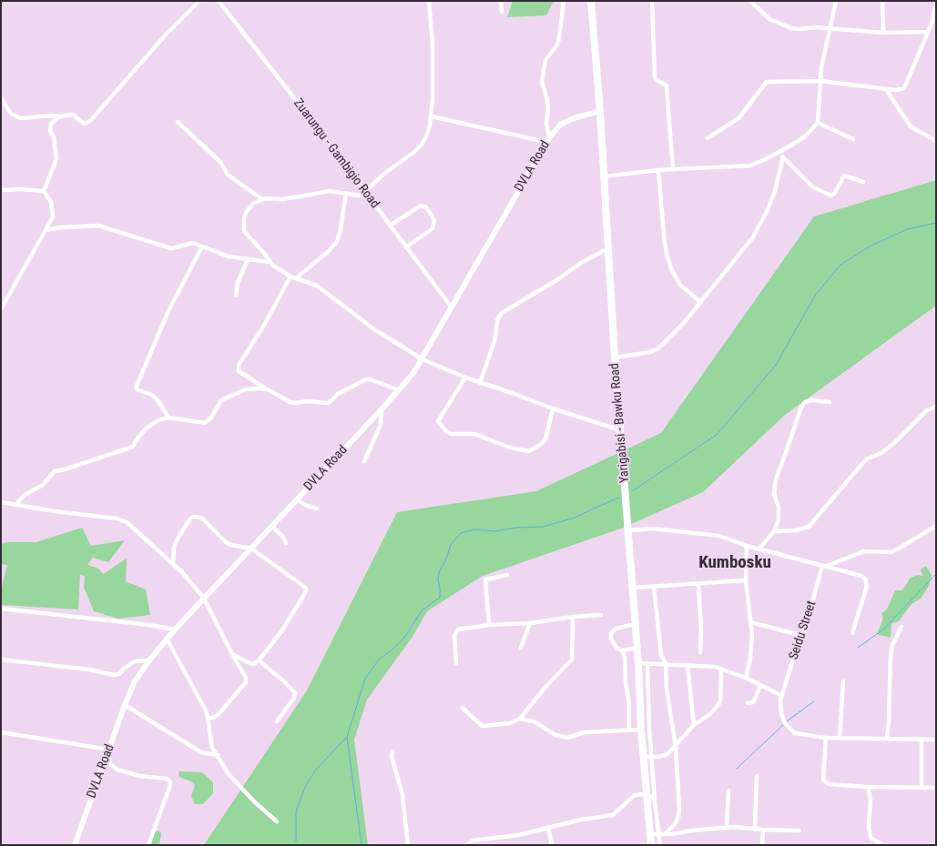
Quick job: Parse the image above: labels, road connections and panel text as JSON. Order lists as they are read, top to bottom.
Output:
{
  "streets": {
    "highway": ["Yarigabisi - Bawku Road"],
    "street": ["Zuarungu - Gambigio Road", "DVLA Road", "Seidu Street"]
  },
  "crossings": [
    ["Zuarungu - Gambigio Road", "DVLA Road"],
    ["DVLA Road", "Yarigabisi - Bawku Road"]
  ],
  "districts": ["Kumbosku"]
}
